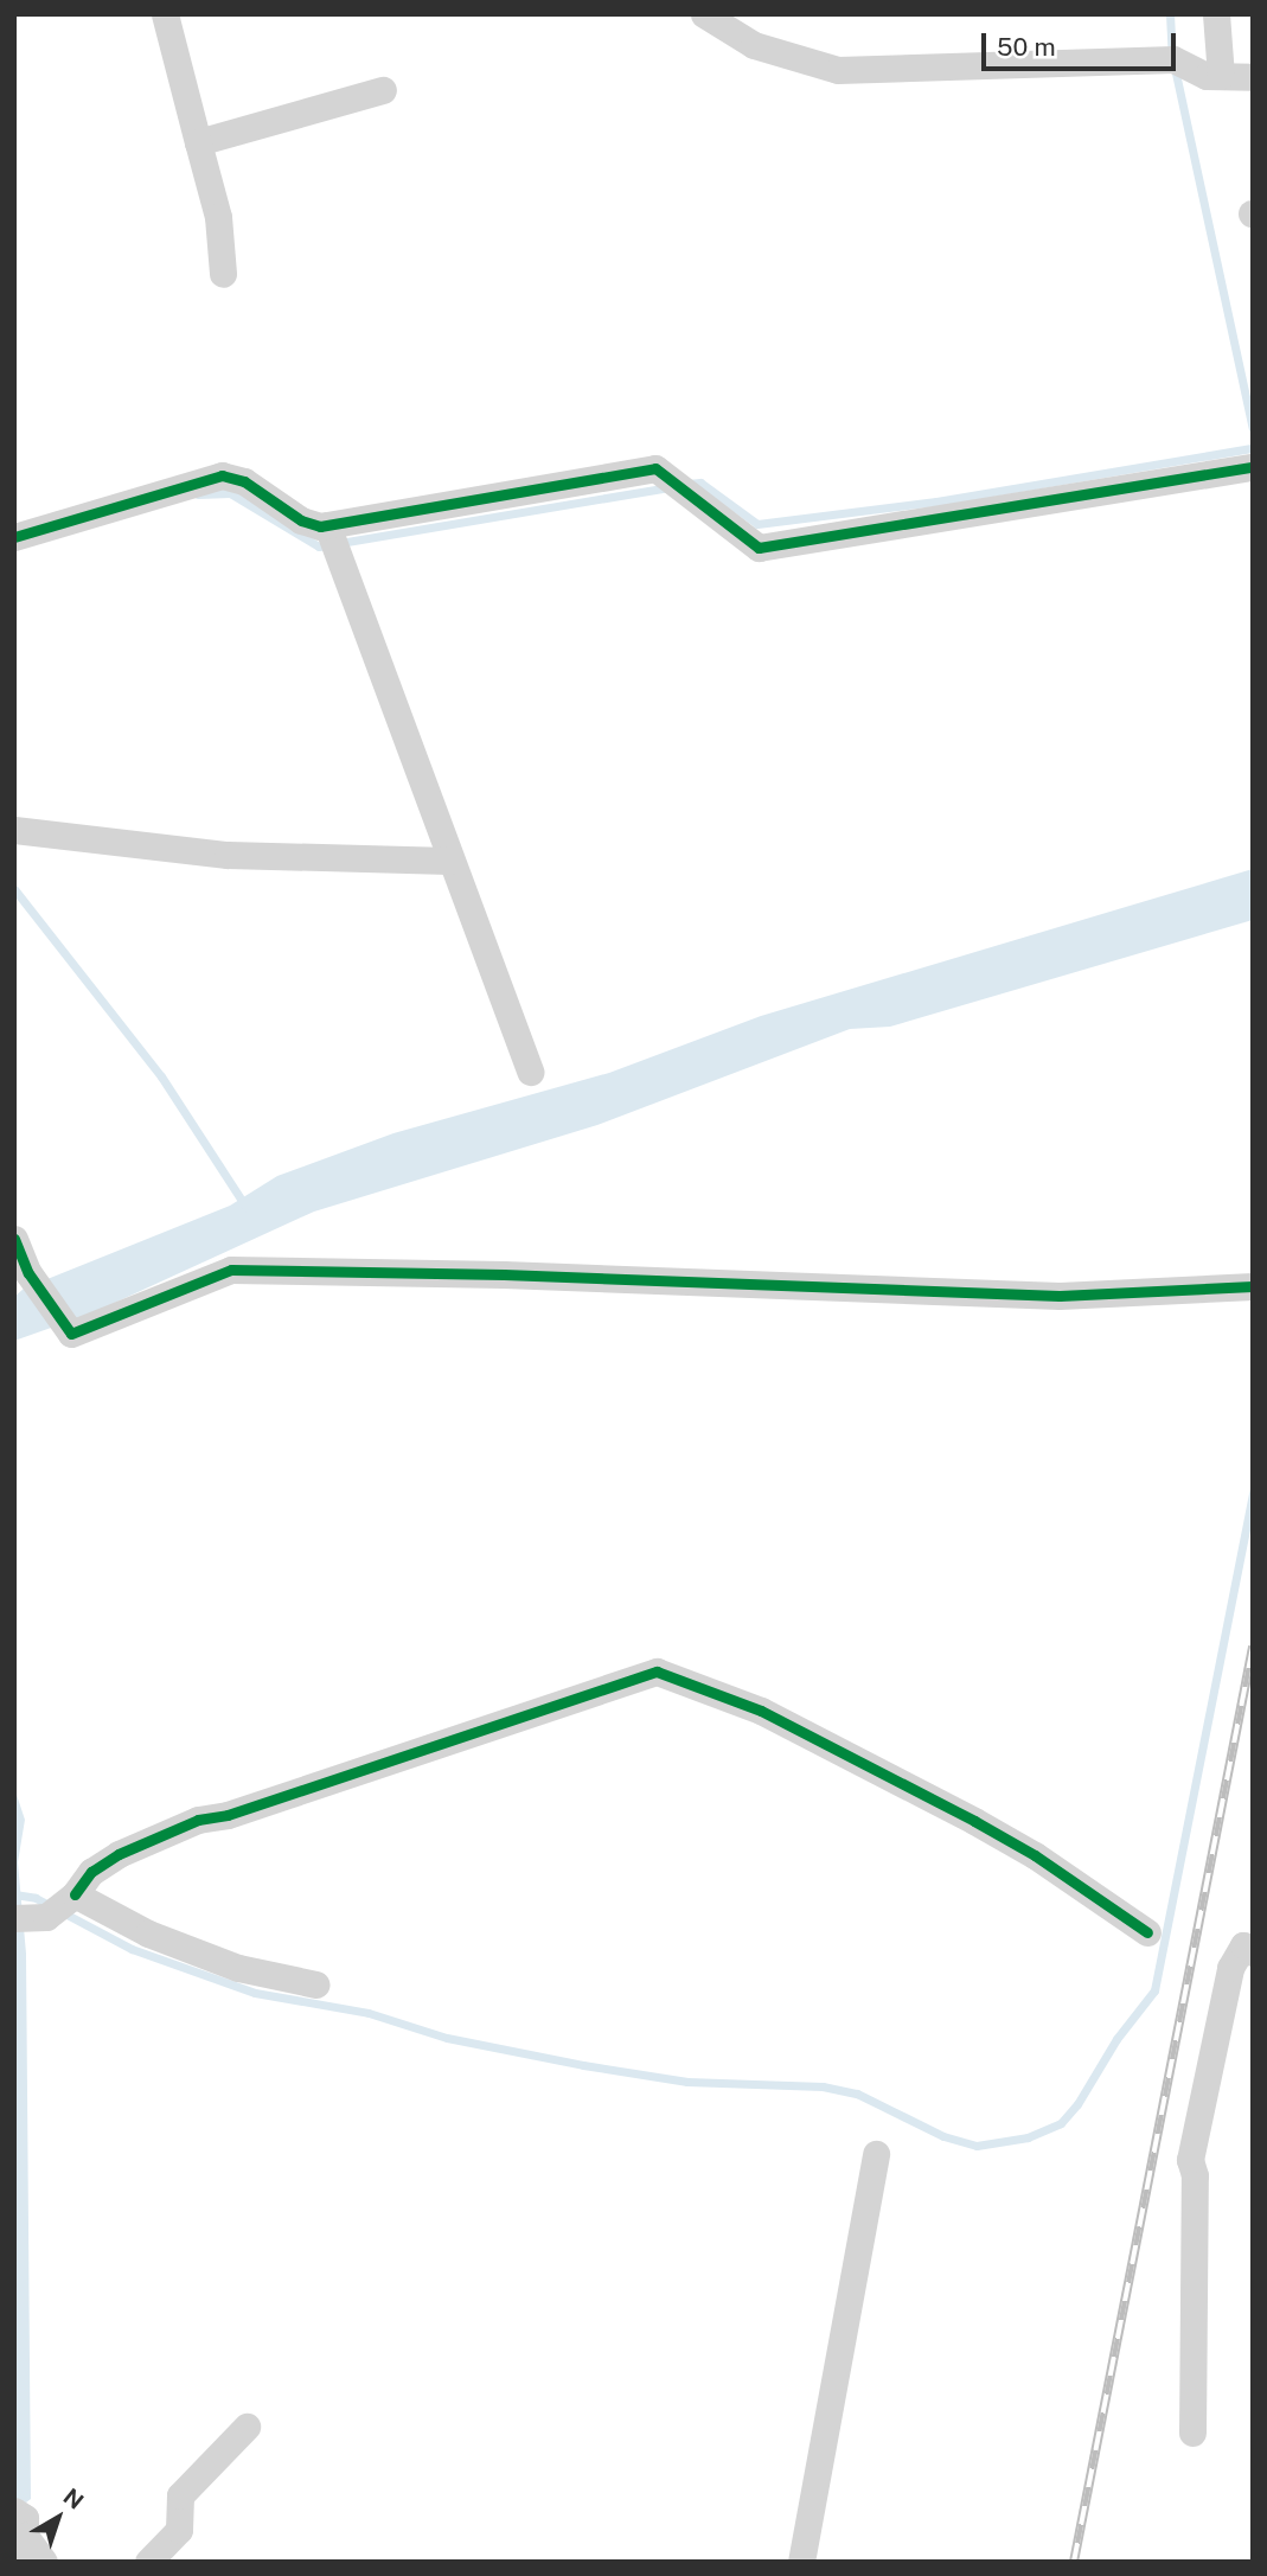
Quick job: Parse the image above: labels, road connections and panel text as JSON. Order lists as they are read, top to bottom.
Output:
{
  "scale_bar": "50 m",
  "north": "top right"
}
